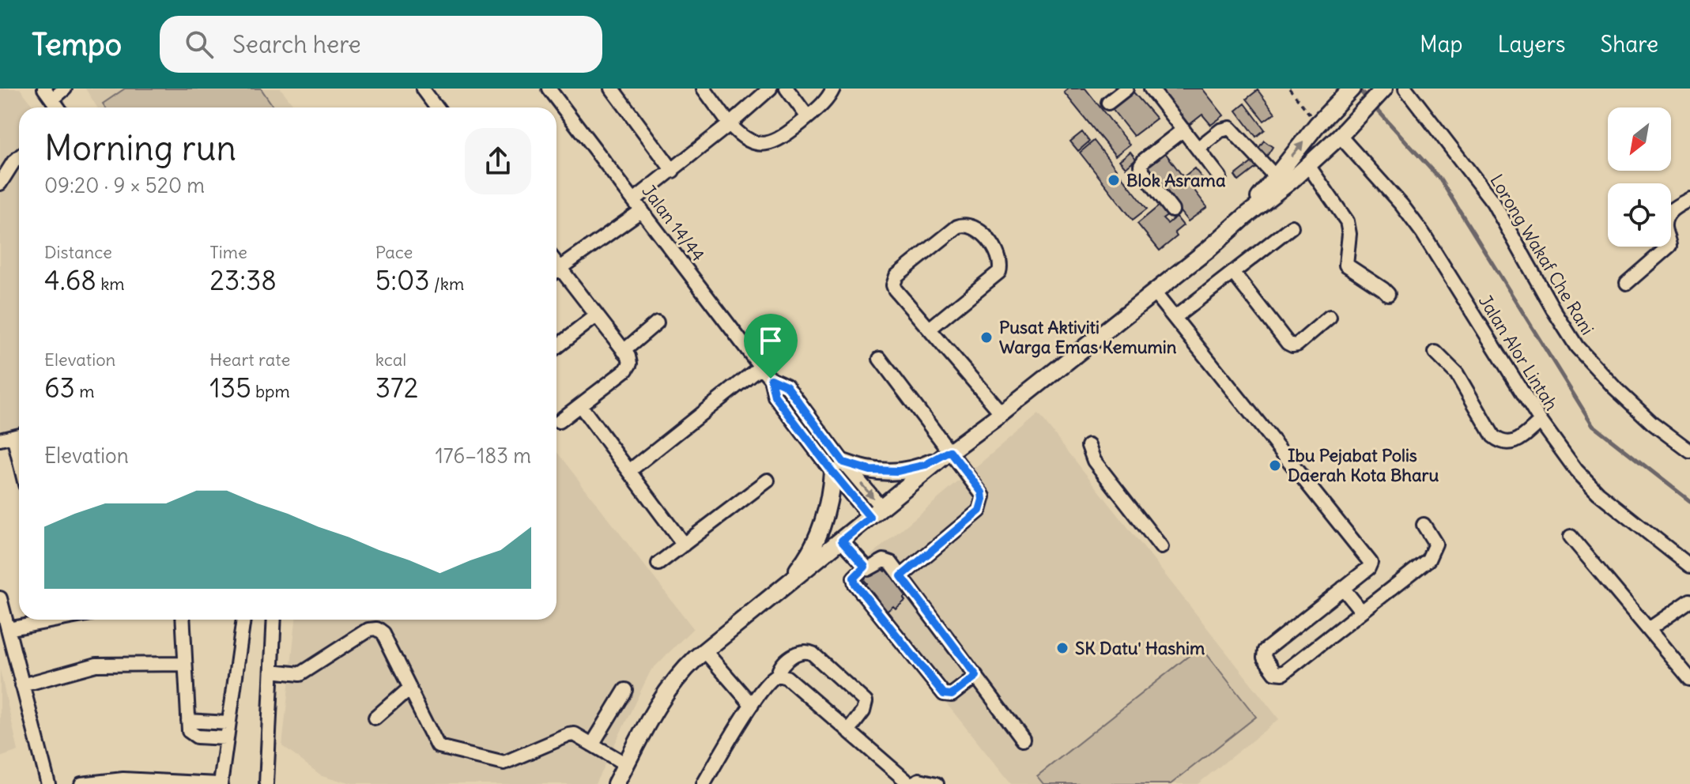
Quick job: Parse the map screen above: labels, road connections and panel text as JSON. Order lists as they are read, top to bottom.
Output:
{
  "streets": {
    "street": ["Jalan 14/44", "Lorong Wakaf Che Rani", "Jalan Alor Lintah"]
  },
  "places": [
    "Blok Asrama",
    "Pusat Aktiviti Warga Emas Kemumin",
    "Ibu Pejabat Polis Daerah Kota Bharu",
    "SK Datu' Hashim"
  ],
  "north": "bottom left",
  "page": {
    "header": "Tempo",
    "search": "Search here",
    "nav": ["Map", "Layers", "Share"],
    "heading": ["Morning run", "09:20 · 9 × 520 m"],
    "stats": [
      ["Distance", "4.68 km"],
      ["Time", "23:38"],
      ["Pace", "5:03 /km"],
      ["Elevation", "63 m"],
      ["Heart rate", "135 bpm"],
      ["kcal", "372"]
    ],
    "chart": ["Elevation", "176–183 m"]
  }
}
